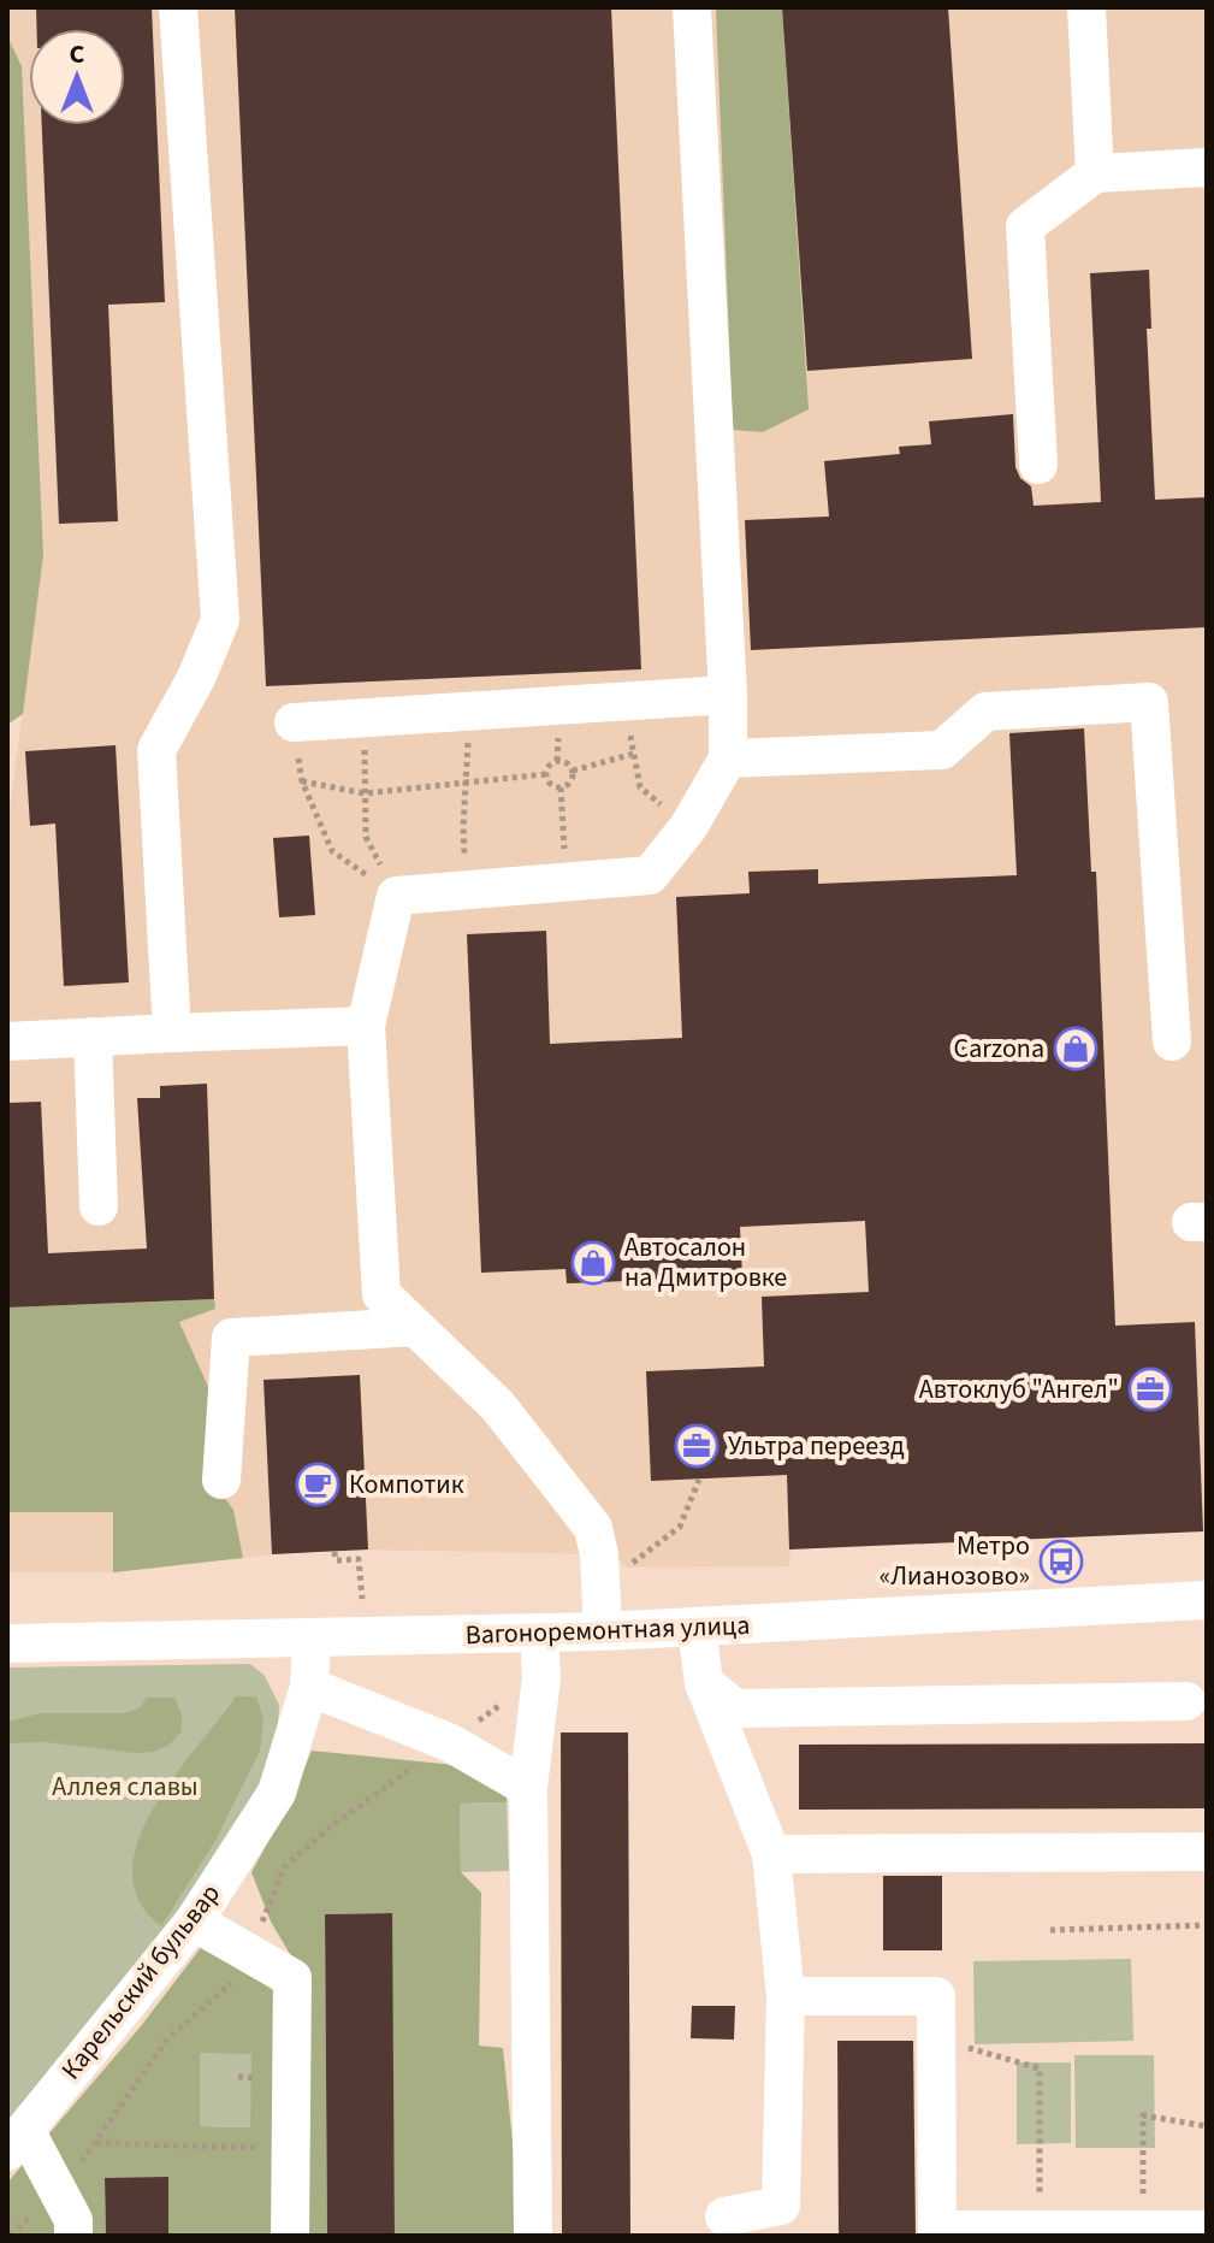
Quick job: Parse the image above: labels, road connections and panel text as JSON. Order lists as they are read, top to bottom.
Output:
{
  "streets": {
    "street": ["Вагоноремонтная улица", "Карельский бульвар"]
  },
  "crossings": [
    ["Вагоноремонтная улица", "Карельский бульвар"]
  ],
  "parks": ["Аллея славы"],
  "places": {
    "shop": ["Carzona", "Автосалон на Дмитровке"],
    "office": ["Автоклуб \"Ангел\"", "Ультра переезд"],
    "cafe": ["Компотик"],
    "bus stop": ["Метро «Лианозово»"]
  },
  "north": "top"
}
